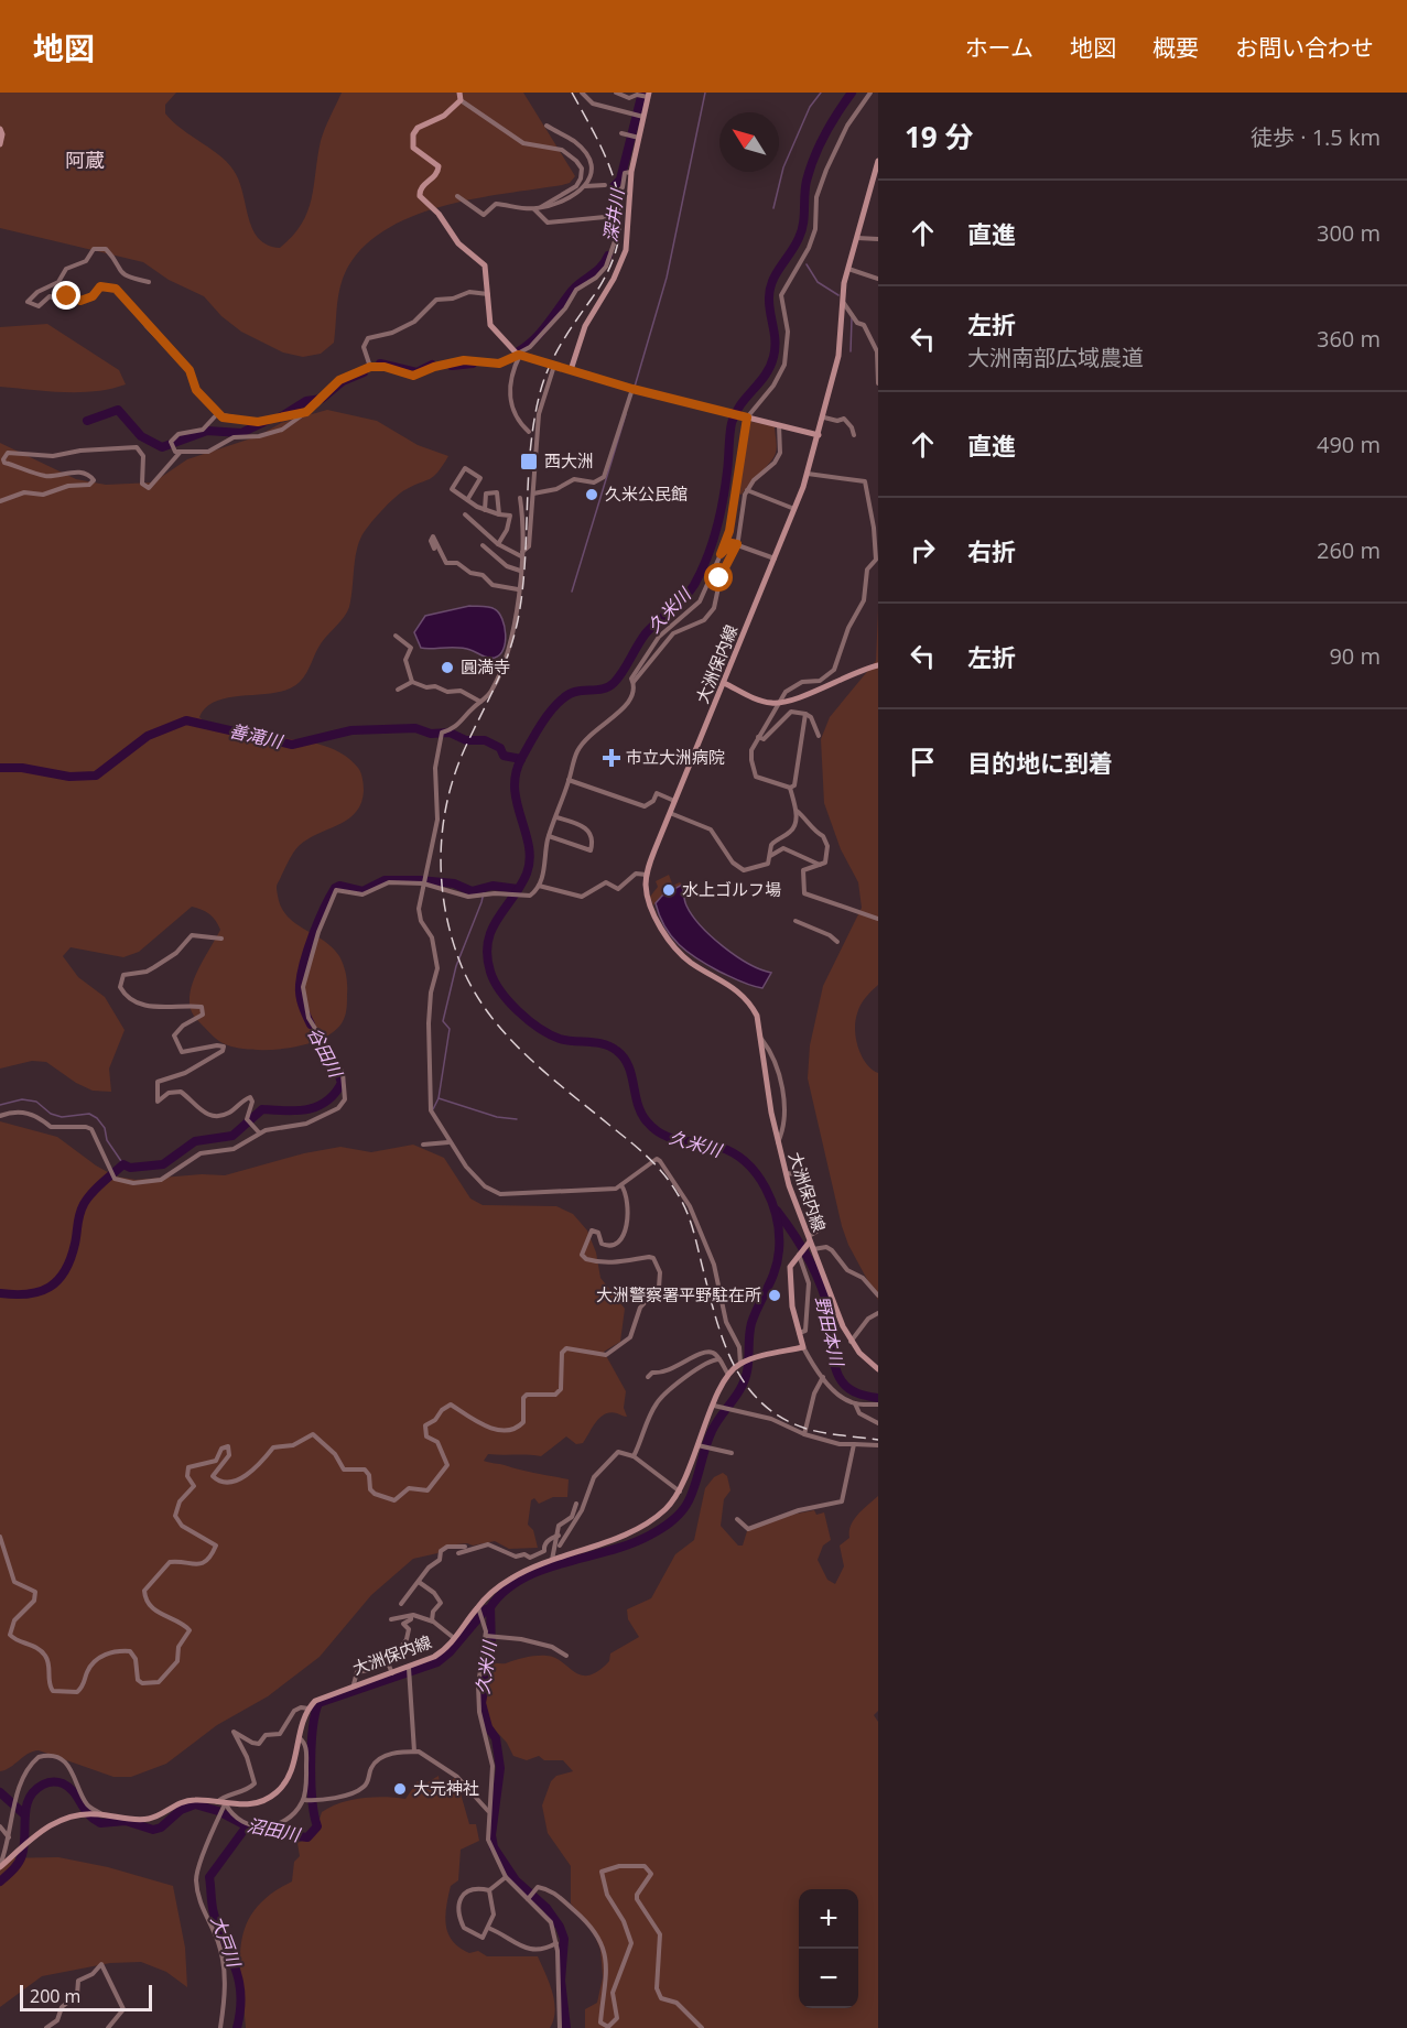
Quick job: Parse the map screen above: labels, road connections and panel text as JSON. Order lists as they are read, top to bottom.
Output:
{
  "streets": {
    "main road": ["大洲保内線"]
  },
  "districts": ["阿蔵"],
  "water": [
    "深井川",
    "久米川",
    "善滝川",
    "谷田川",
    "野田本川",
    "沼田川",
    "大戸川"
  ],
  "places": {
    "transit": ["西大洲"],
    "other": [
      "久米公民館",
      "圓満寺",
      "水上ゴルフ場",
      "大洲警察署平野駐在所",
      "大元神社"
    ],
    "health": ["市立大洲病院"]
  },
  "scale_bar": "200 m",
  "north": "top left",
  "page": {
    "header": "地図",
    "nav": [
      "ホーム",
      "地図",
      "概要",
      "お問い合わせ"
    ],
    "heading": ["19 分", "徒歩 · 1.5 km"],
    "list": [
      ["直進", "300 m"],
      ["左折", "大洲南部広域農道", "360 m"],
      ["直進", "490 m"],
      ["右折", "260 m"],
      ["左折", "90 m"],
      "目的地に到着"
    ],
    "map_buttons": ["+", "−"],
    "scale": "200 m"
  }
}
